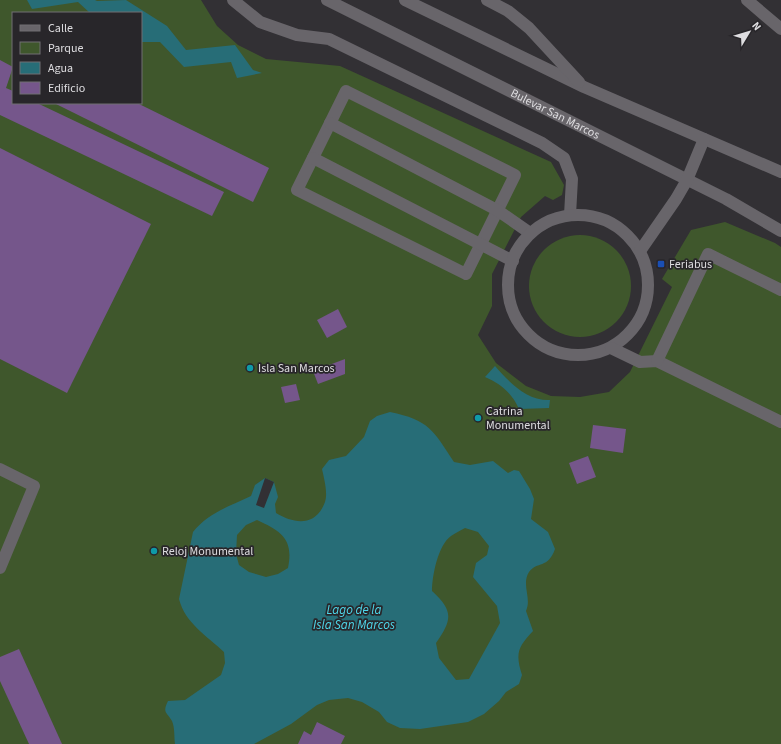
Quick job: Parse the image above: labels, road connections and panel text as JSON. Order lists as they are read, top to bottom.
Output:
{
  "streets": {
    "street": ["Bulevar San Marcos"]
  },
  "water": ["Lago de la Isla San Marcos"],
  "places": {
    "transit": ["Feriabus"],
    "other": ["Isla San Marcos", "Catrina Monumental", "Reloj Monumental"]
  },
  "legend": [
    "Calle",
    "Parque",
    "Agua",
    "Edificio"
  ],
  "north": "top right"
}
